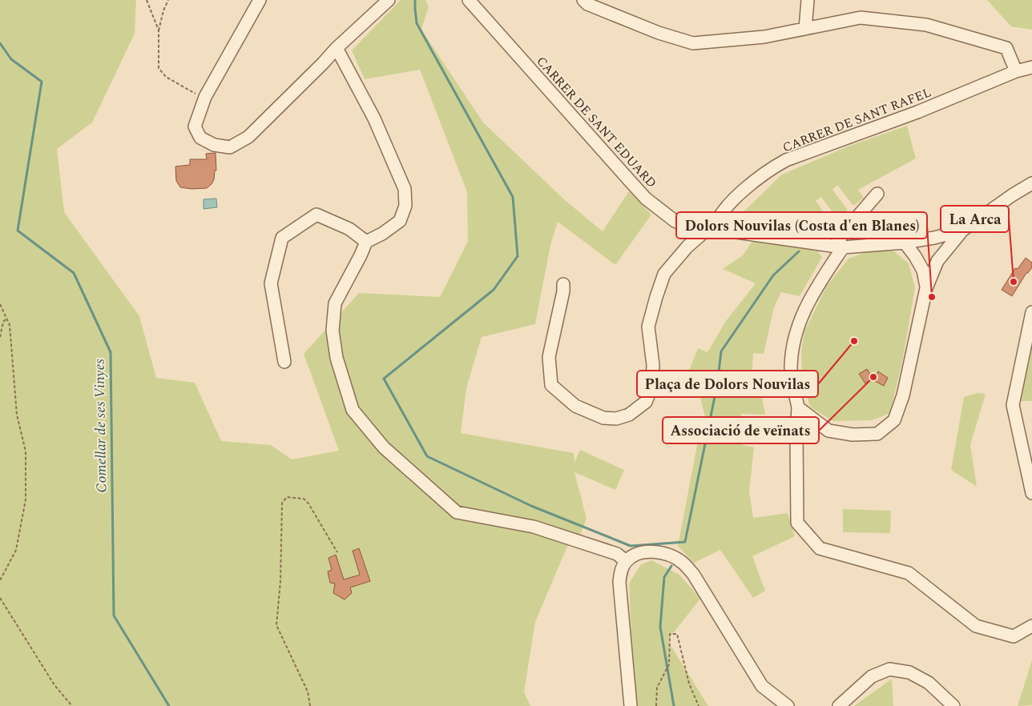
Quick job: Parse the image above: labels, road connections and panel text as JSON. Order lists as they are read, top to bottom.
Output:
{
  "streets": {
    "street": ["CARRER DE SANT RAFEL", "CARRER DE SANT EDUARD"]
  },
  "crossings": [
    ["CARRER DE SANT RAFEL", "CARRER DE SANT EDUARD"]
  ],
  "water": ["Comellar de ses Vinyes"],
  "places": [
    "La Arca",
    "Dolors Nouvilas (Costa d'en Blanes)",
    "Plaça de Dolors Nouvilas",
    "Associació de veïnats"
  ]
}
